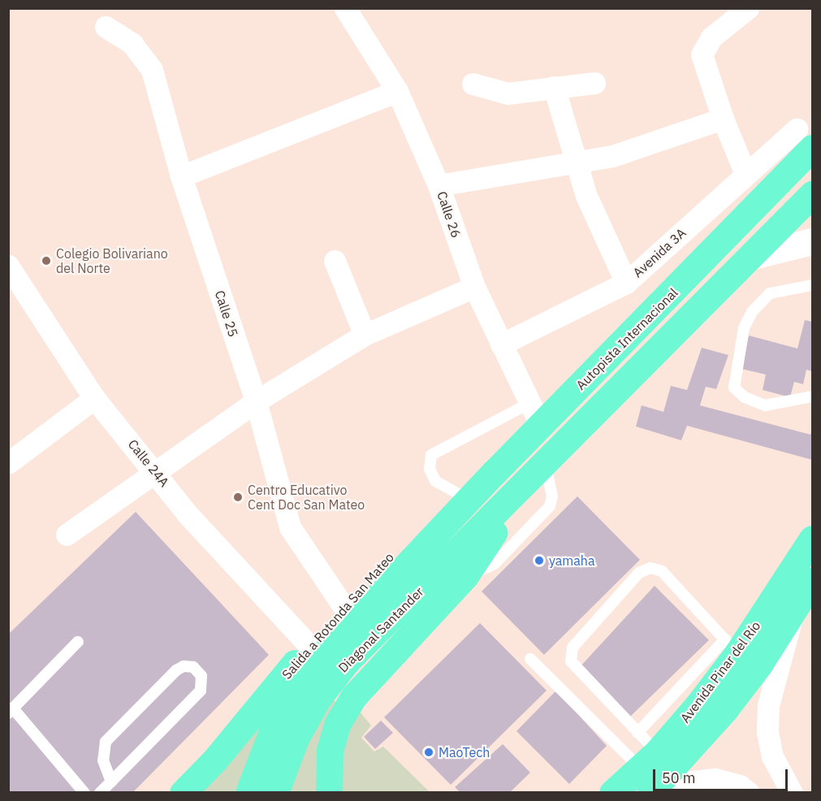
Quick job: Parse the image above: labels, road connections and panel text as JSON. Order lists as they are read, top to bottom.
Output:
{
  "streets": {
    "main road": [
      "Autopista Internacional",
      "Salida a Rotonda San Mateo",
      "Diagonal Santander",
      "Avenida Pinar del Río"
    ],
    "street": [
      "Calle 26",
      "Avenida 3A",
      "Calle 25",
      "Calle 24A"
    ]
  },
  "crossings": [
    ["Calle 26", "Avenida 3A"],
    ["Calle 26", "Autopista Internacional"],
    ["Avenida 3A", "Autopista Internacional"],
    ["Calle 25", "Salida a Rotonda San Mateo"],
    ["Autopista Internacional", "Salida a Rotonda San Mateo"],
    ["Autopista Internacional", "Diagonal Santander"],
    ["Calle 24A", "Salida a Rotonda San Mateo"]
  ],
  "places": [
    "Colegio Bolivariano del Norte",
    "Centro Educativo Cent Doc San Mateo",
    "yamaha",
    "MaoTech"
  ],
  "scale_bar": "50 m"
}
